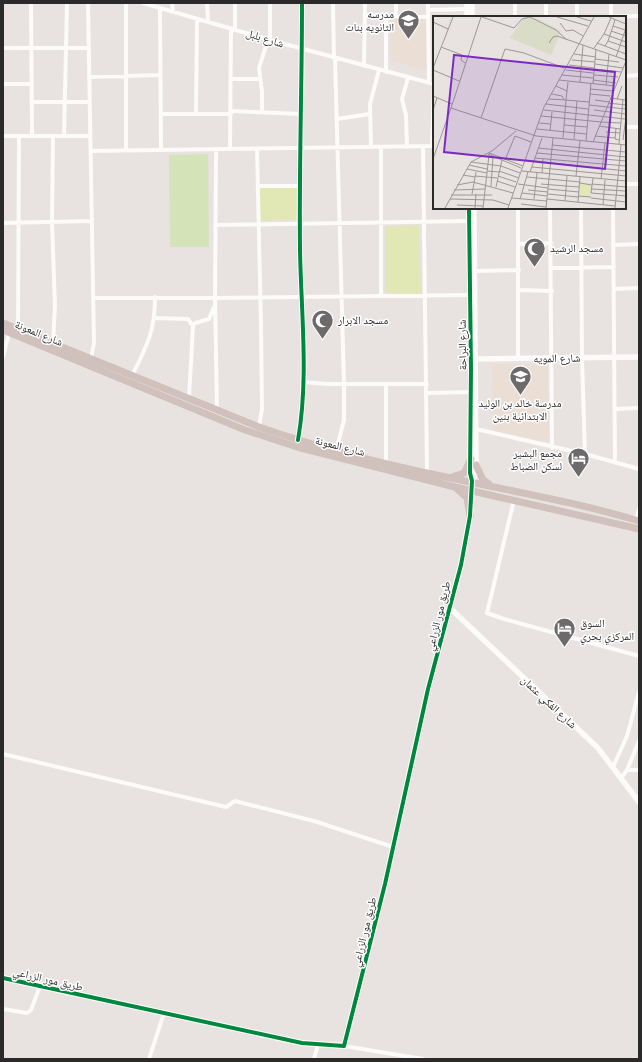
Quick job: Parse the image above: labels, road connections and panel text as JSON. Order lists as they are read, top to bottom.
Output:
{
  "streets": {
    "highway": ["شارع المعونة"],
    "street": [
      "شارع بلبل",
      "شارع البراحة",
      "شارع المويه",
      "طريق مور الزراعي",
      "شارع الفكي عثمان"
    ]
  },
  "crossings": [
    ["شارع المعونة", "شارع البراحة"],
    ["شارع المعونة", "طريق مور الزراعي"],
    ["شارع البراحة", "شارع المويه"],
    ["شارع البراحة", "طريق مور الزراعي"],
    ["طريق مور الزراعي", "شارع الفكي عثمان"]
  ],
  "places": {
    "school or university": ["مدرسه الثانويه بنات", "مدرسة خالد بن الوليد الابتدائية بنين"],
    "mosque": ["مسجد الرشيد", "مسجد الابرار"],
    "hotel": ["مجمع البشير لسكن الضباط", "السوق المركزي بحري"]
  }
}
